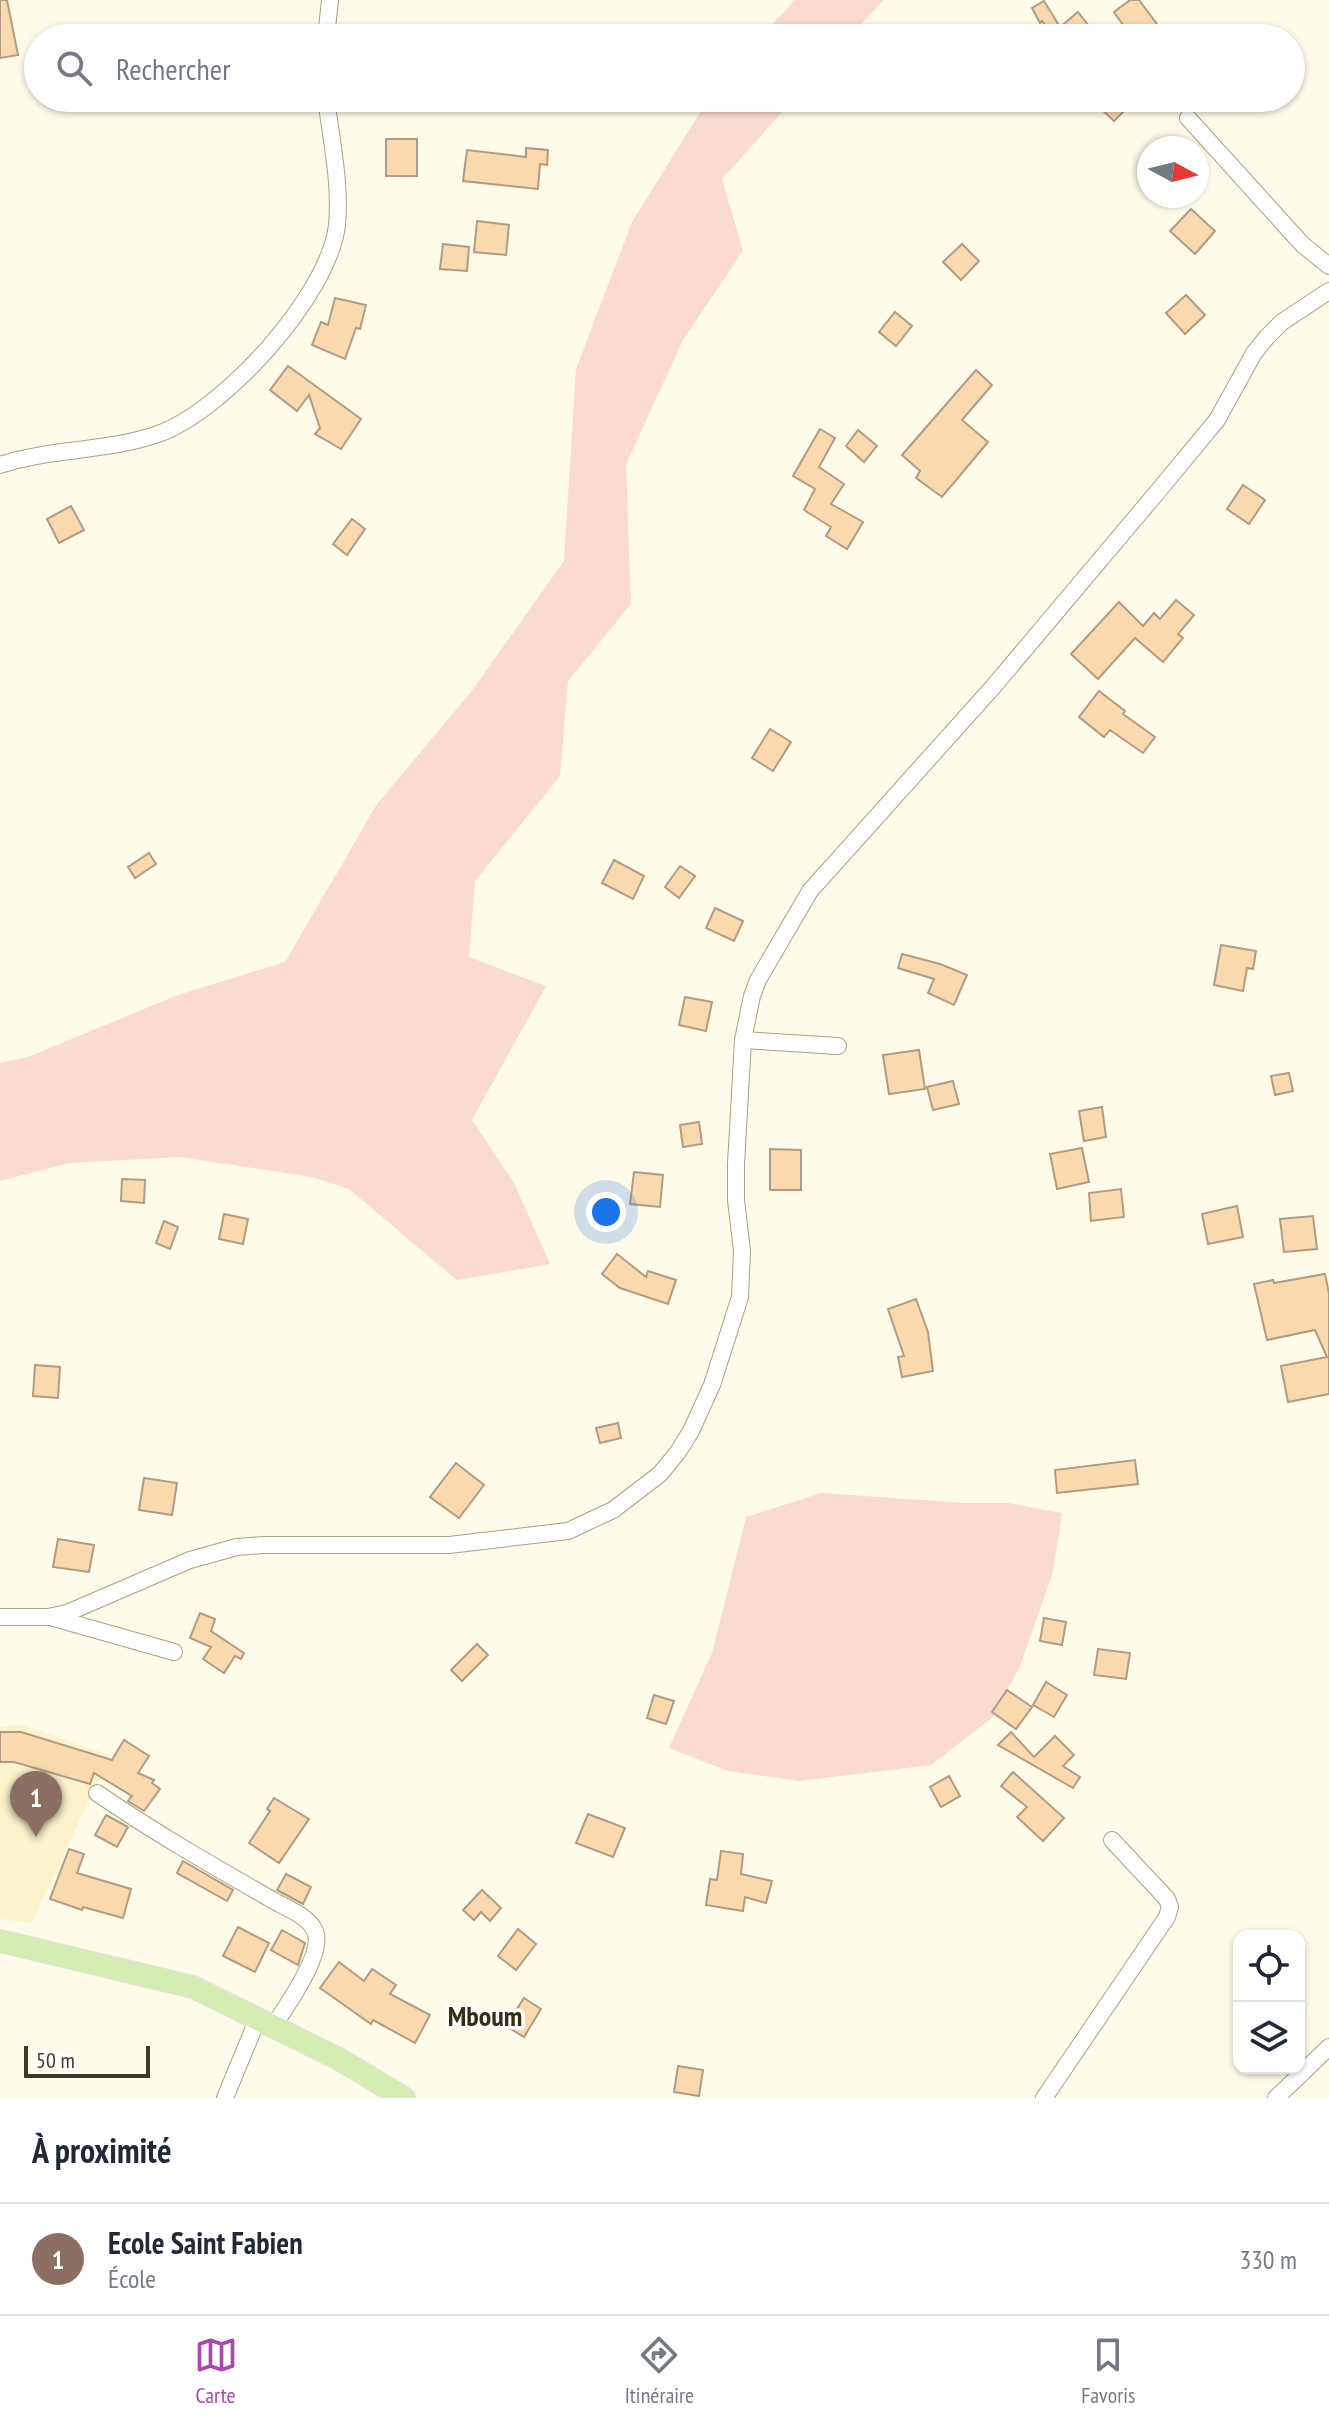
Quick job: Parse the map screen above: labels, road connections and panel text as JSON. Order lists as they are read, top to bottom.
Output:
{
  "districts": ["Mboum"],
  "scale_bar": "50 m",
  "north": "right",
  "page": {
    "search": "Rechercher",
    "pins": "1",
    "scale": "50 m",
    "heading": "À proximité",
    "list": [
      {
        "mark": "1",
        "name": "Ecole Saint Fabien",
        "note": "École",
        "value": "330 m"
      }
    ],
    "nav": ["Carte", "Itinéraire", "Favoris"]
  }
}
